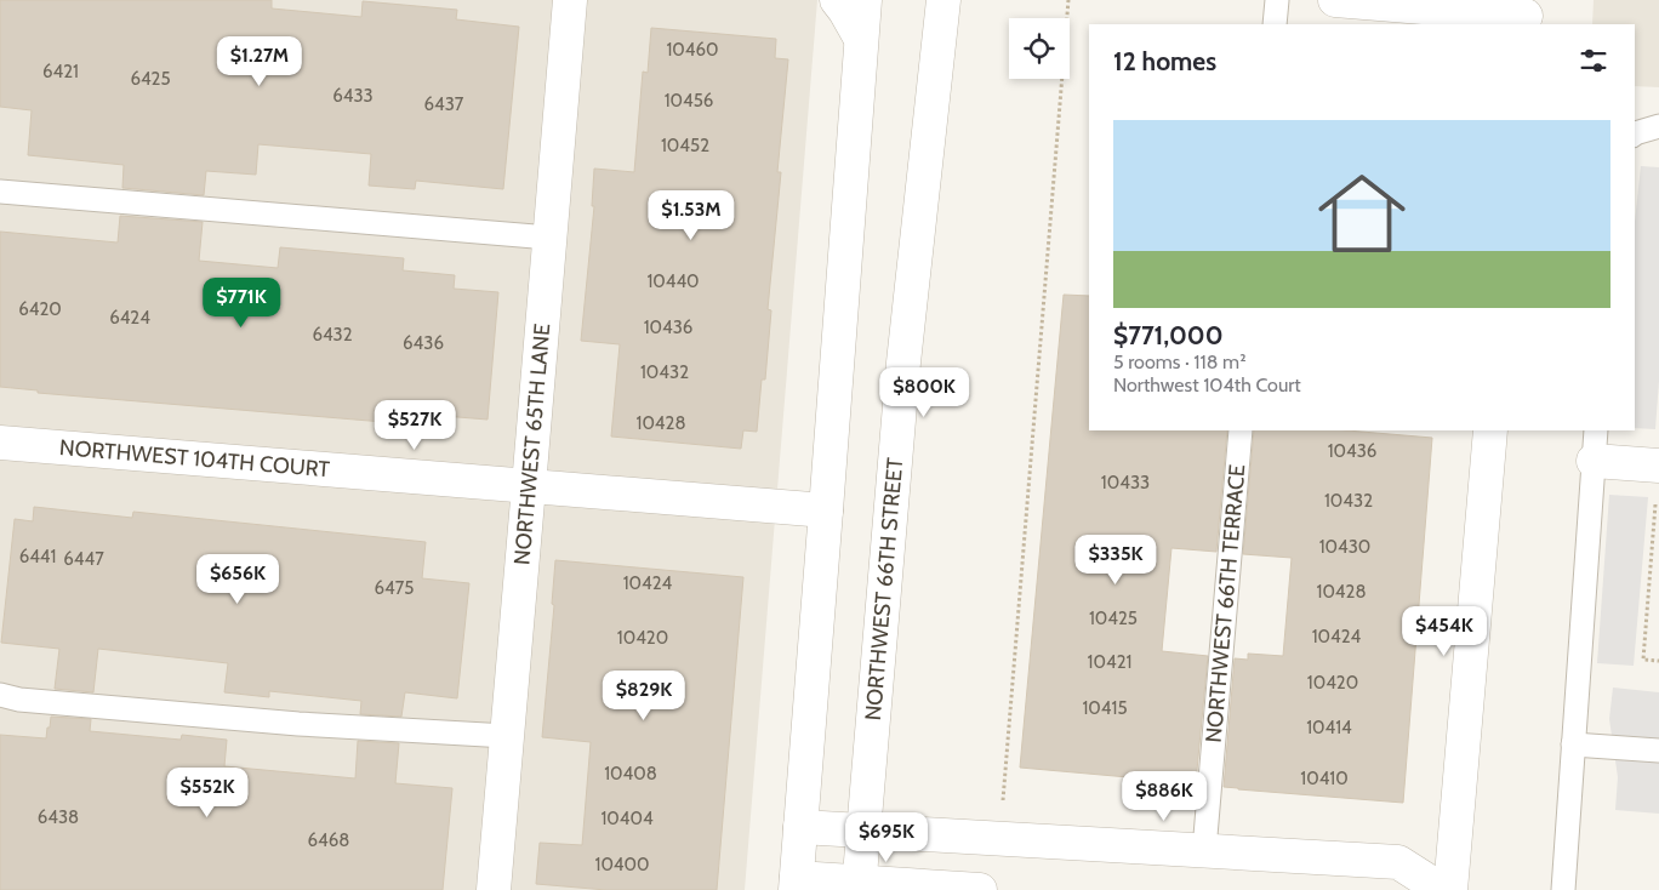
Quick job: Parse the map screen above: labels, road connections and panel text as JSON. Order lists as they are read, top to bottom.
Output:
{
  "streets": {
    "street": ["NORTHWEST 65TH LANE", "NORTHWEST 104TH COURT", "NORTHWEST 66TH STREET"],
    "lane": ["NORTHWEST 66TH TERRACE"]
  },
  "crossings": [
    ["NORTHWEST 65TH LANE", "NORTHWEST 104TH COURT"]
  ],
  "house_numbers": [
    "10460",
    "6421",
    "6425",
    "6433",
    "10456",
    "6437",
    "10452",
    "10440",
    "6420",
    "6424",
    "10436",
    "6432",
    "6436",
    "10432",
    "10428",
    "10436",
    "10433",
    "10432",
    "10430",
    "6441",
    "6447",
    "10424",
    "6475",
    "10428",
    "10425",
    "10424",
    "10420",
    "10421",
    "10420",
    "10415",
    "10414",
    "10408",
    "10410",
    "6438",
    "10404",
    "6468",
    "10400"
  ],
  "page": {
    "heading": "12 homes",
    "price": [
      "$1.27M",
      "$1.53M",
      "$771K",
      "$800K",
      "$527K",
      "$335K",
      "$656K",
      "$454K",
      "$829K",
      "$552K",
      "$886K",
      "$695K"
    ],
    "list": [
      {
        "name": "$771,000",
        "note": "5 rooms · 118 m² · Northwest 104th Court"
      }
    ]
  }
}
